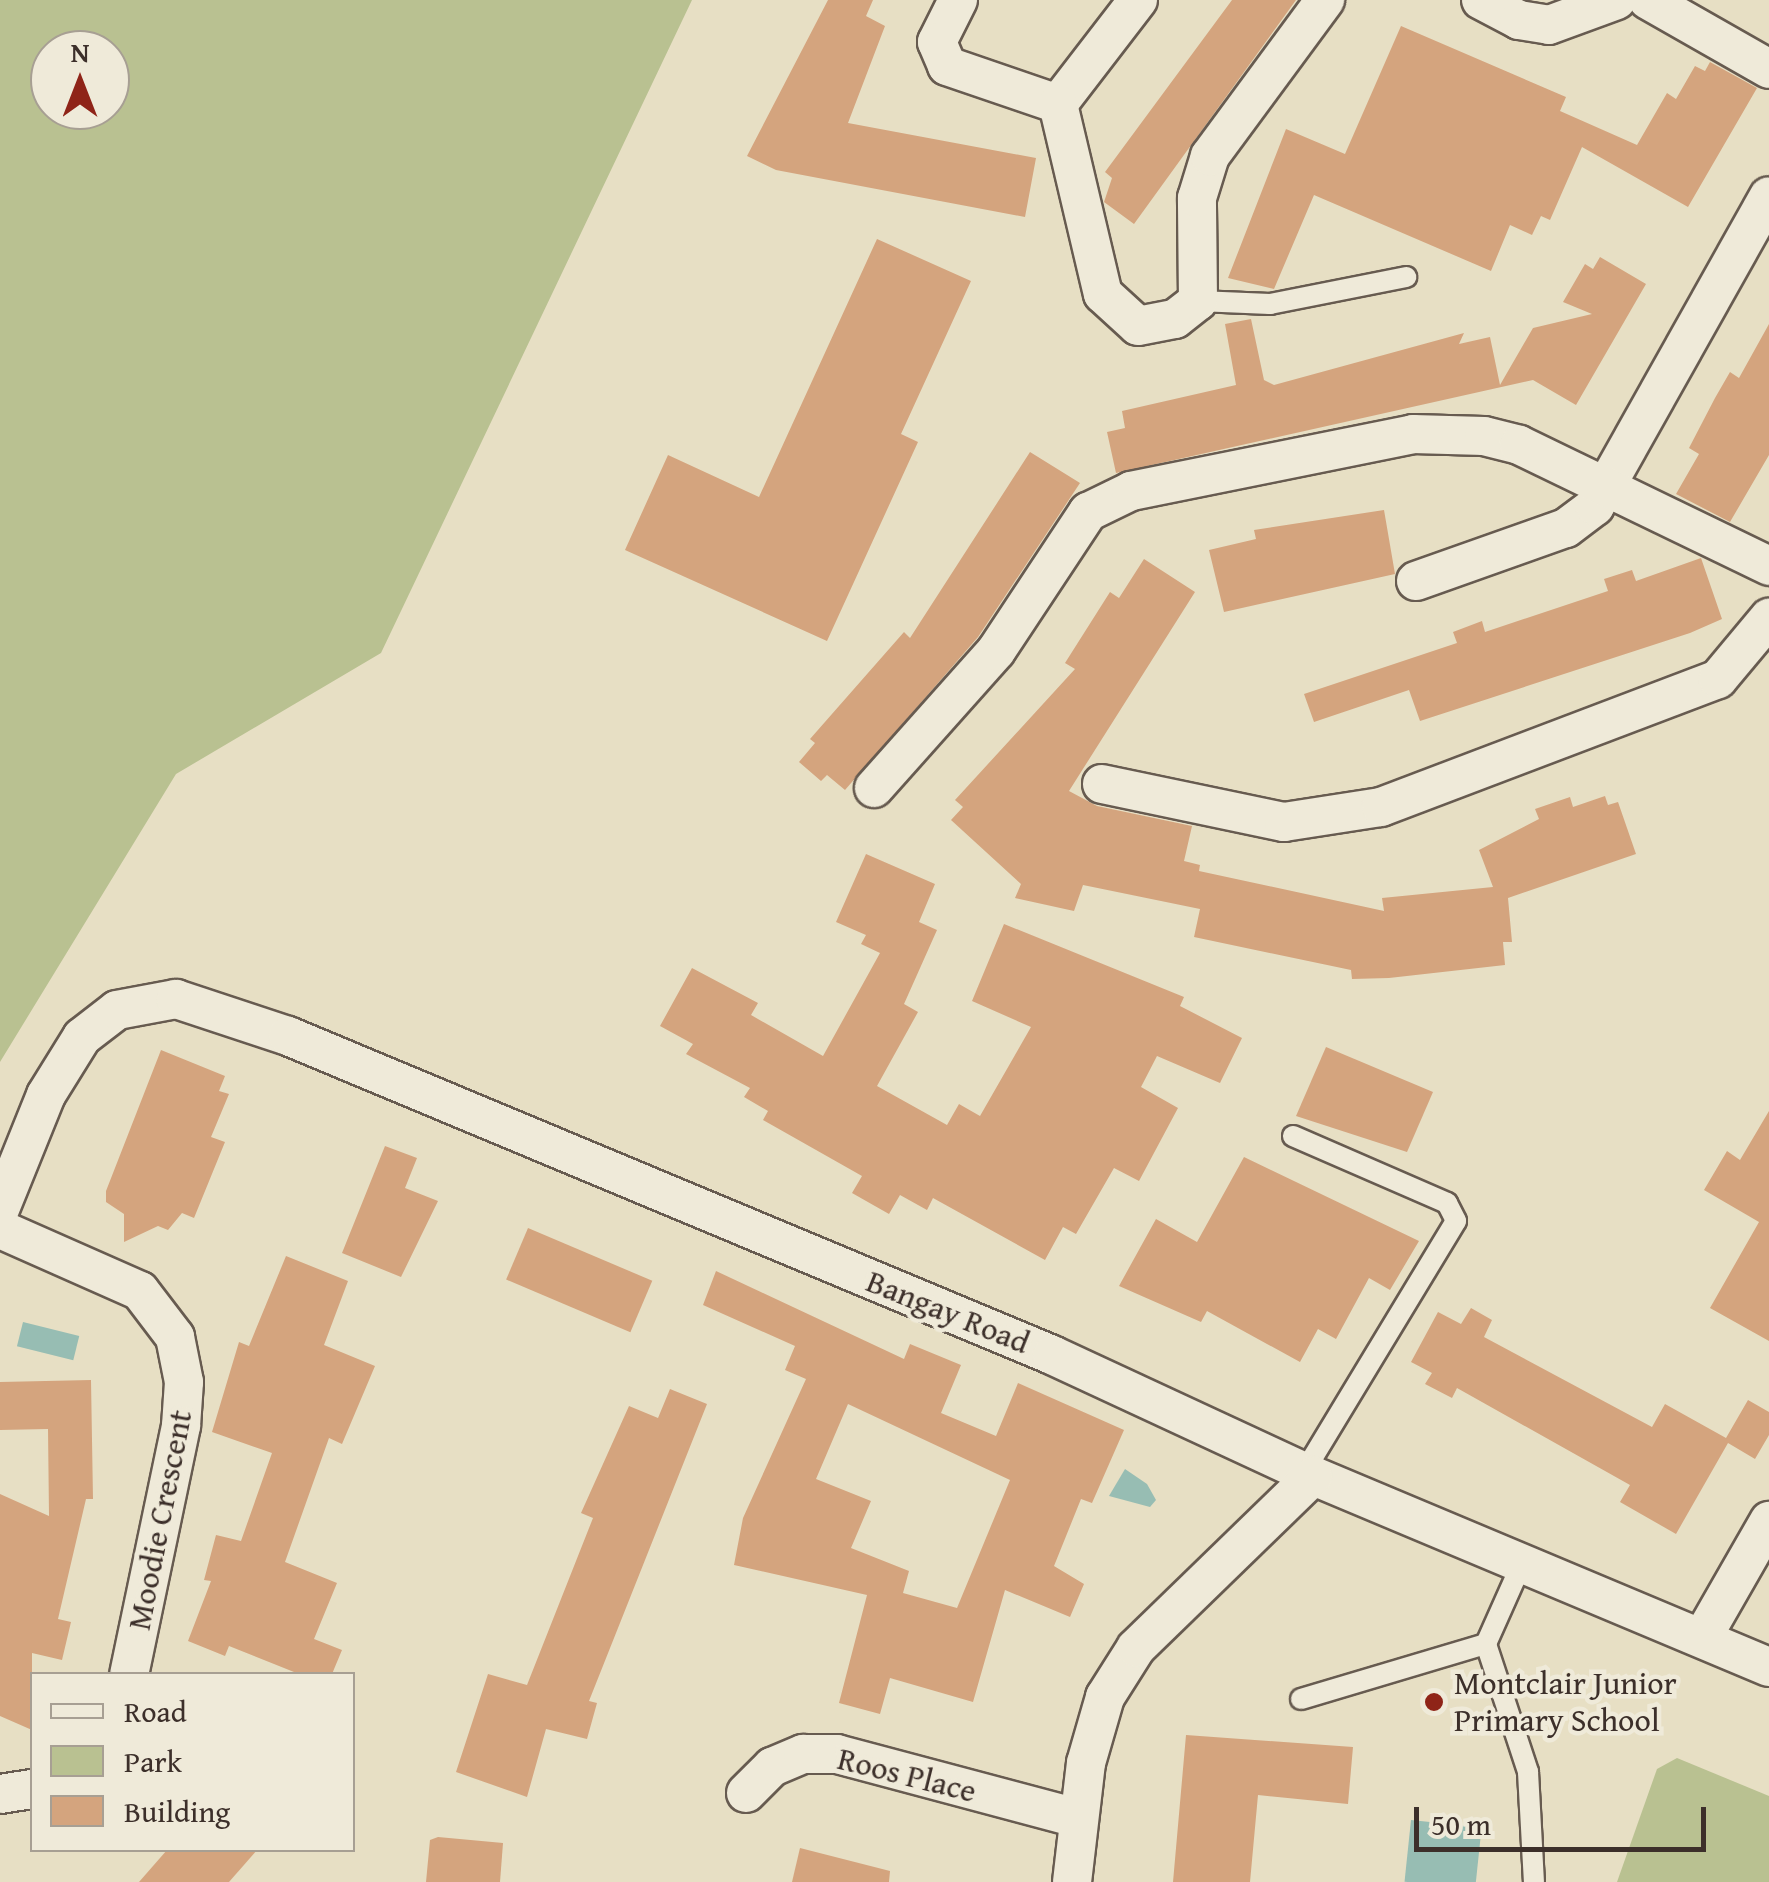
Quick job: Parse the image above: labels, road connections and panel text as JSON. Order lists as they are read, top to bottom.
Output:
{
  "streets": {
    "street": ["Bangay Road", "Moodie Crescent", "Roos Place"]
  },
  "places": ["Montclair Junior Primary School"],
  "legend": ["Road", "Park", "Building"],
  "scale_bar": "50 m",
  "north": "top"
}
